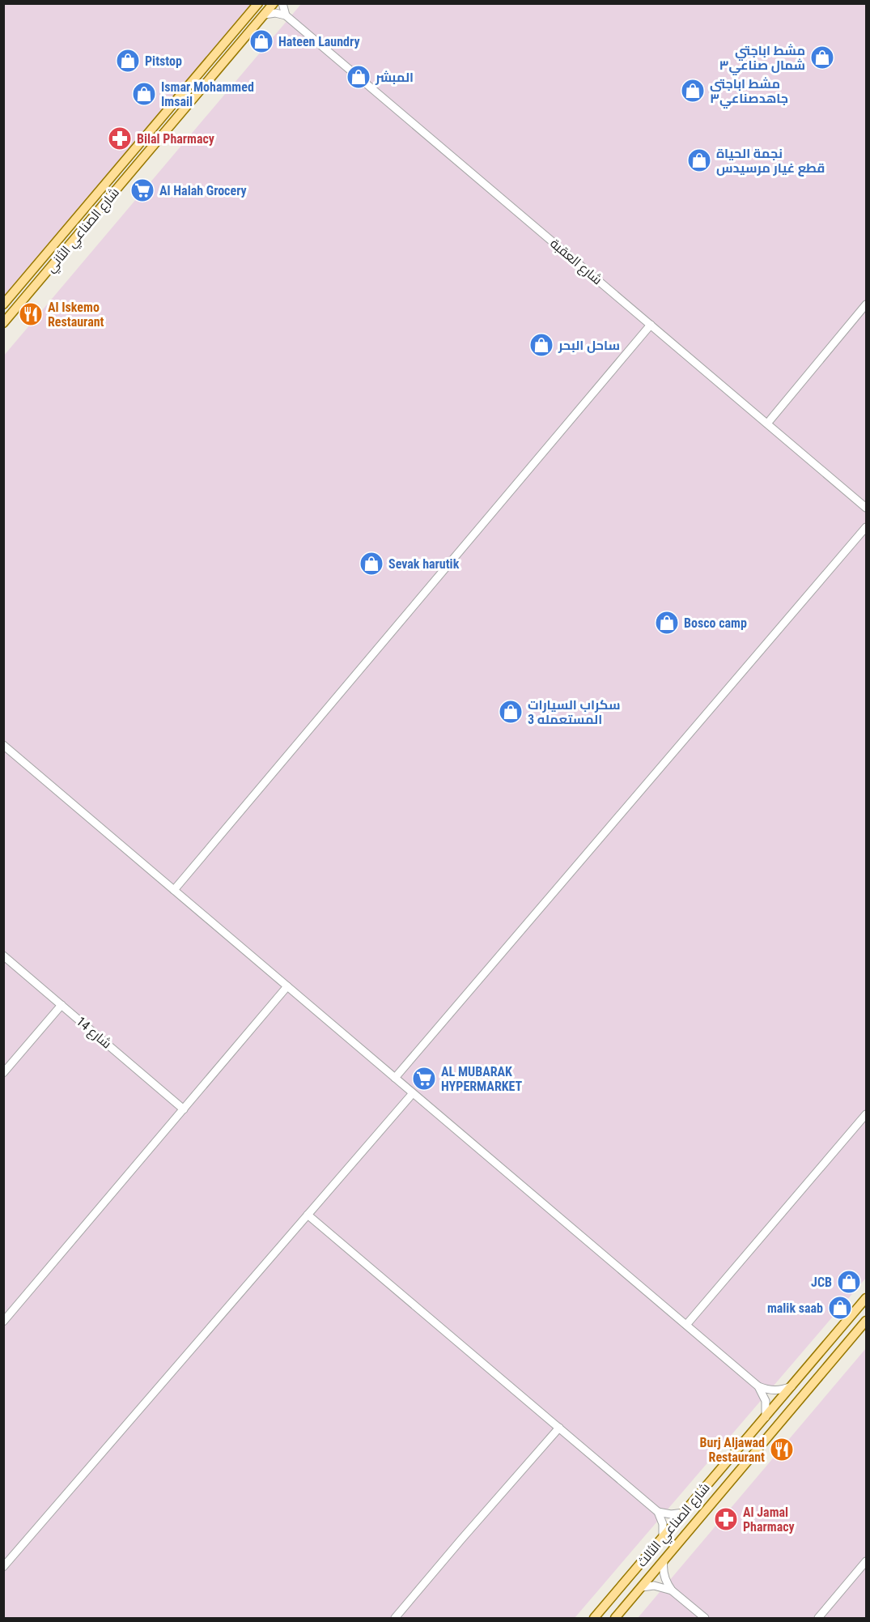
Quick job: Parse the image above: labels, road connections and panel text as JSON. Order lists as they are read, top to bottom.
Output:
{
  "streets": {
    "main road": ["شارع الصناعي الثاني", "شارع الصناعي الثالث"],
    "street": ["شارع العقبة", "شارع 14"]
  },
  "places": {
    "shop": [
      "Hateen Laundry",
      "مشط اباجتي شمال صناعي٣",
      "Pitstop",
      "المبشر",
      "مشط اباجتي جاهدصناعي٣",
      "Ismar Mohammed Imsail",
      "نجمة الحياة قطع غيار مرسيدس",
      "ساحل البحر",
      "Sevak harutik",
      "Bosco camp",
      "سكراب السيارات المستعمله 3",
      "JCB",
      "malik saab"
    ],
    "pharmacy": ["Bilal Pharmacy", "Al Jamal Pharmacy"],
    "supermarket": ["Al Halah Grocery", "AL MUBARAK HYPERMARKET"],
    "restaurant": ["Al Iskemo Restaurant", "Burj Aljawad Restaurant"]
  }
}
